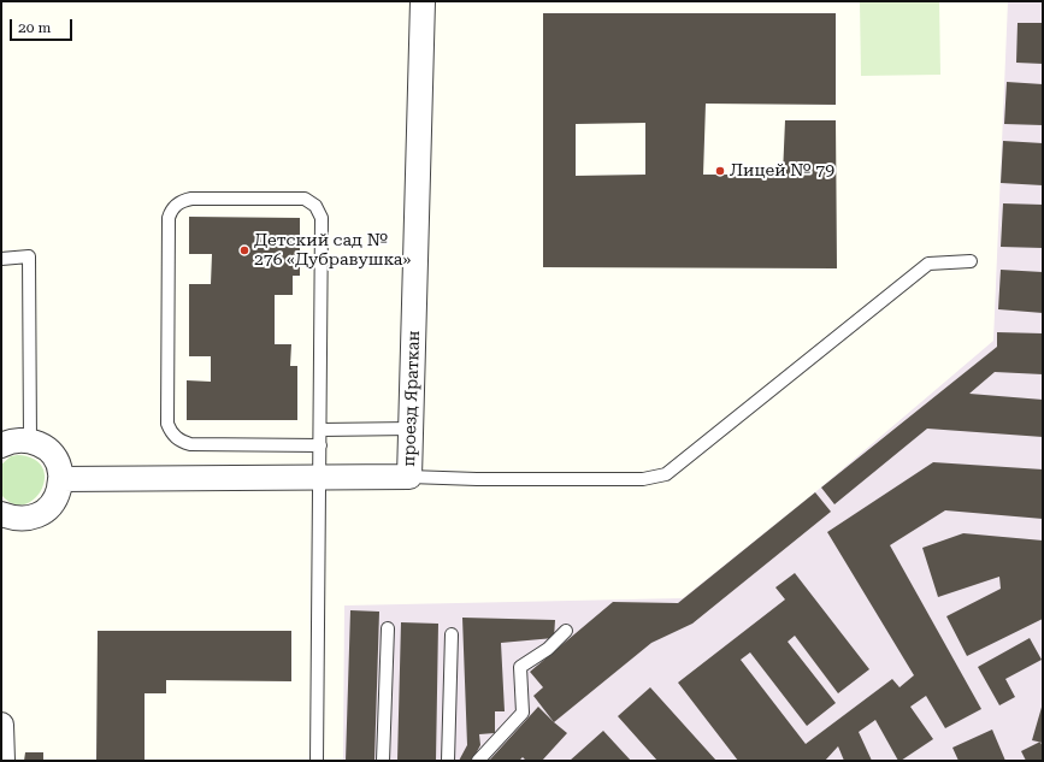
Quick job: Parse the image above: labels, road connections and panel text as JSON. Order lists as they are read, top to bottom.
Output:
{
  "streets": {
    "street": ["проезд Яраткан"]
  },
  "places": ["Лицей № 79", "Детский сад № 276 «Дубравушка»"],
  "scale_bar": "20 m"
}
